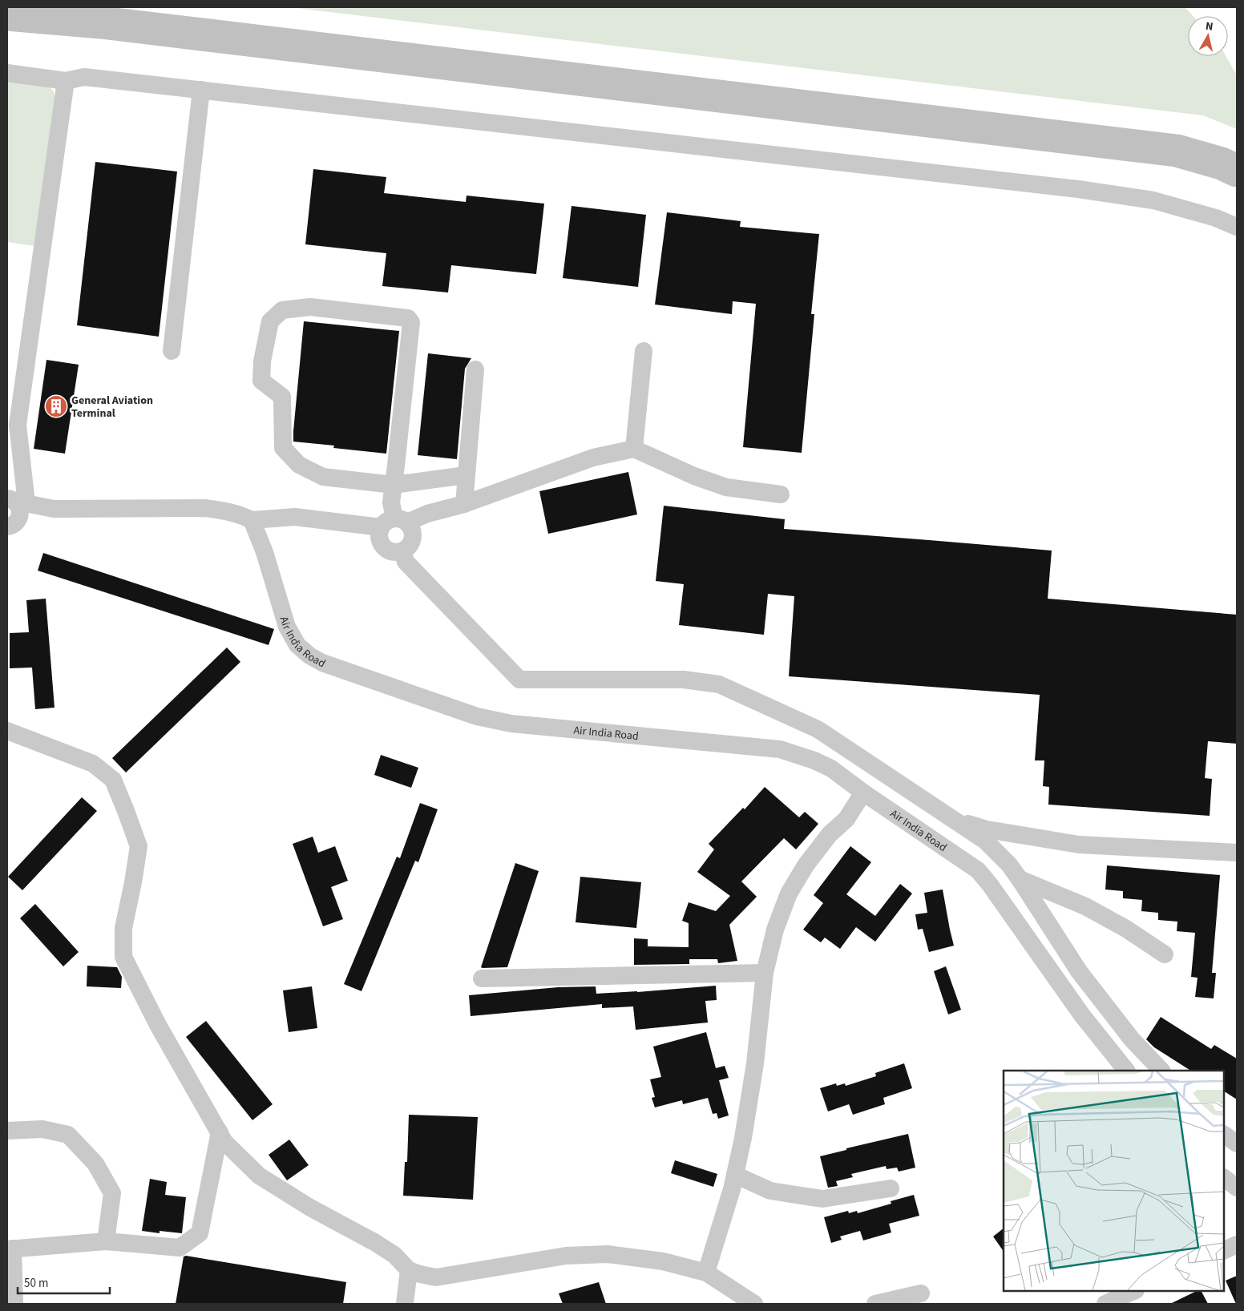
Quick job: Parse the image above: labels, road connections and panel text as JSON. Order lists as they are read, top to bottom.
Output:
{
  "streets": {
    "street": ["Air India Road"]
  },
  "places": {
    "building": ["General Aviation Terminal"]
  },
  "scale_bar": "50 m",
  "north": "top"
}
